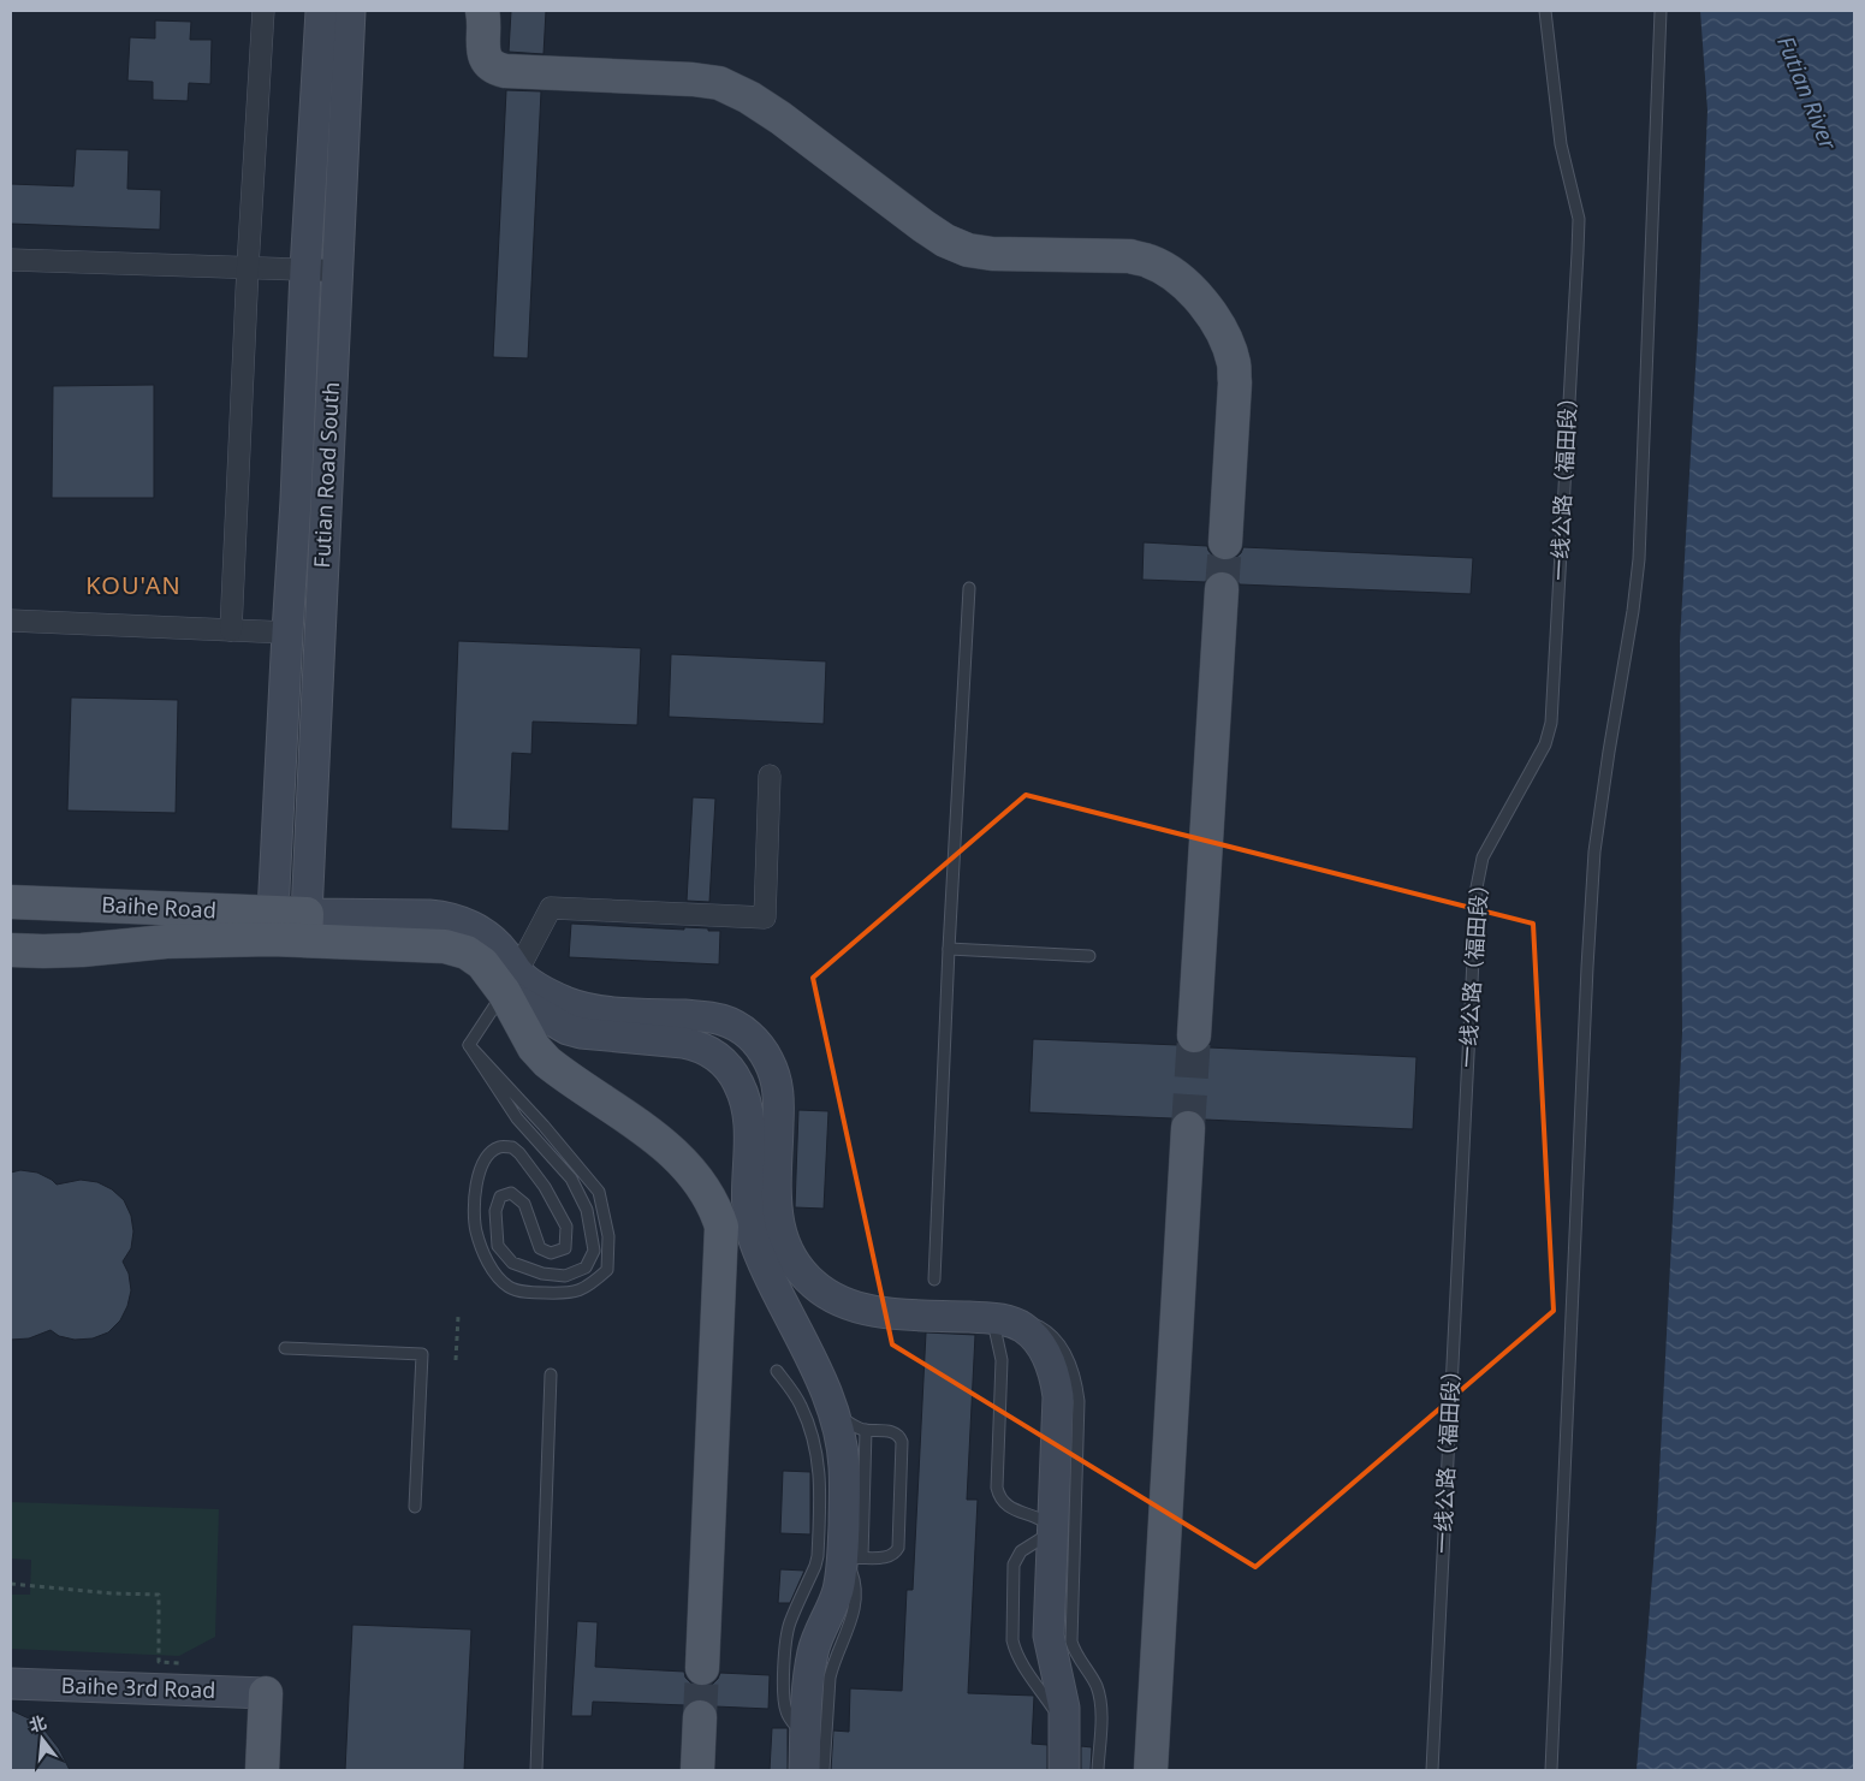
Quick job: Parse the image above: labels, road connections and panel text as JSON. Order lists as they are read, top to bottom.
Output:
{
  "streets": {
    "main road": ["Futian Road South", "Baihe Road", "Baihe 3rd Road"],
    "lane": ["一线公路（福田段）"]
  },
  "crossings": [
    ["Futian Road South", "Baihe Road"]
  ],
  "districts": ["KOU'AN"],
  "water": ["Futian River"],
  "north": "top"
}
